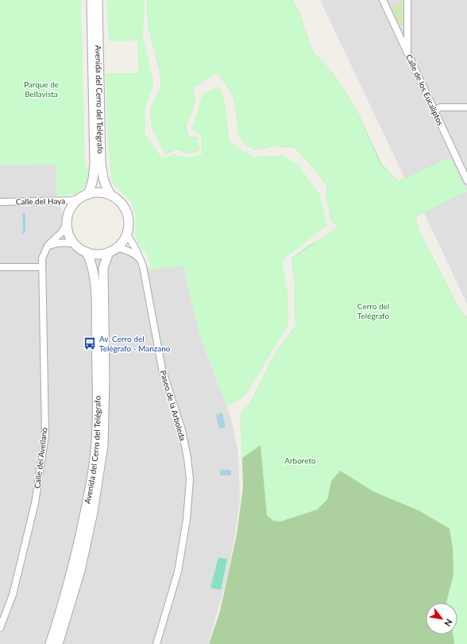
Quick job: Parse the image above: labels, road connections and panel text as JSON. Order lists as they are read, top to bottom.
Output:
{
  "streets": {
    "street": [
      "Calle de los Eucaliptos",
      "Avenida del Cerro del Telégrafo",
      "Calle del Haya",
      "Paseo de la Arboleda",
      "Calle del Avellano"
    ]
  },
  "crossings": [
    ["Avenida del Cerro del Telégrafo", "Calle del Haya"],
    ["Avenida del Cerro del Telégrafo", "Paseo de la Arboleda"],
    ["Avenida del Cerro del Telégrafo", "Calle del Avellano"],
    ["Calle del Haya", "Paseo de la Arboleda"],
    ["Calle del Haya", "Calle del Avellano"],
    ["Paseo de la Arboleda", "Calle del Avellano"]
  ],
  "parks": ["Parque de Bellavista", "Cerro del Telégrafo", "Arboreto"],
  "places": {
    "bus stop": ["Av. Cerro del Telégrafo - Manzano"]
  },
  "north": "bottom right"
}
